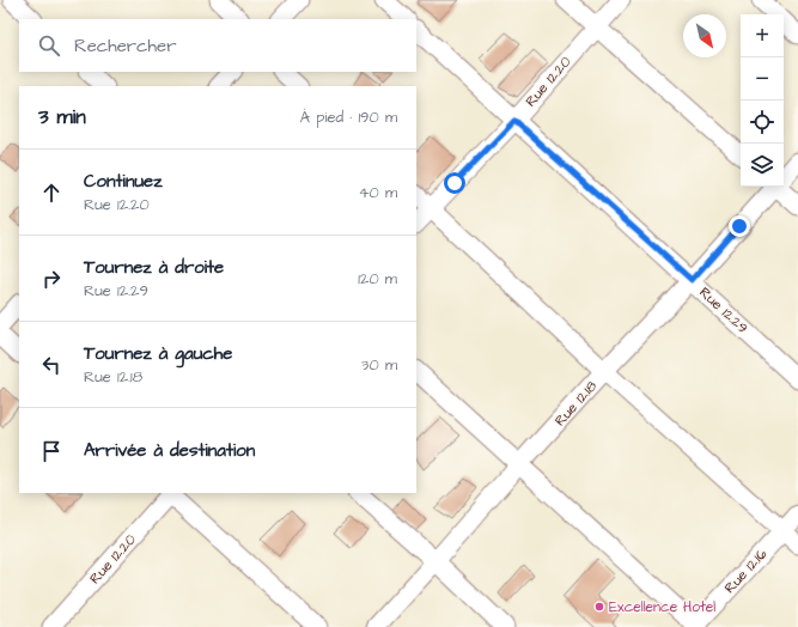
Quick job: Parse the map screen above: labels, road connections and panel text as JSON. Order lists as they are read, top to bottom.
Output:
{
  "streets": {
    "street": [
      "Rue 12.20",
      "Rue 12.29",
      "Rue 12.18",
      "Rue 12.16"
    ]
  },
  "crossings": [
    ["Rue 12.20", "Rue 12.29"],
    ["Rue 12.29", "Rue 12.18"]
  ],
  "places": ["Excellence Hotel"],
  "north": "bottom right",
  "page": {
    "map_buttons": ["+", "−"],
    "search": "Rechercher",
    "heading": ["3 min", "À pied · 190 m"],
    "list": [
      ["Continuez", "Rue 12.20", "40 m"],
      ["Tournez à droite", "Rue 12.29", "120 m"],
      ["Tournez à gauche", "Rue 12.18", "30 m"],
      "Arrivée à destination"
    ]
  }
}
